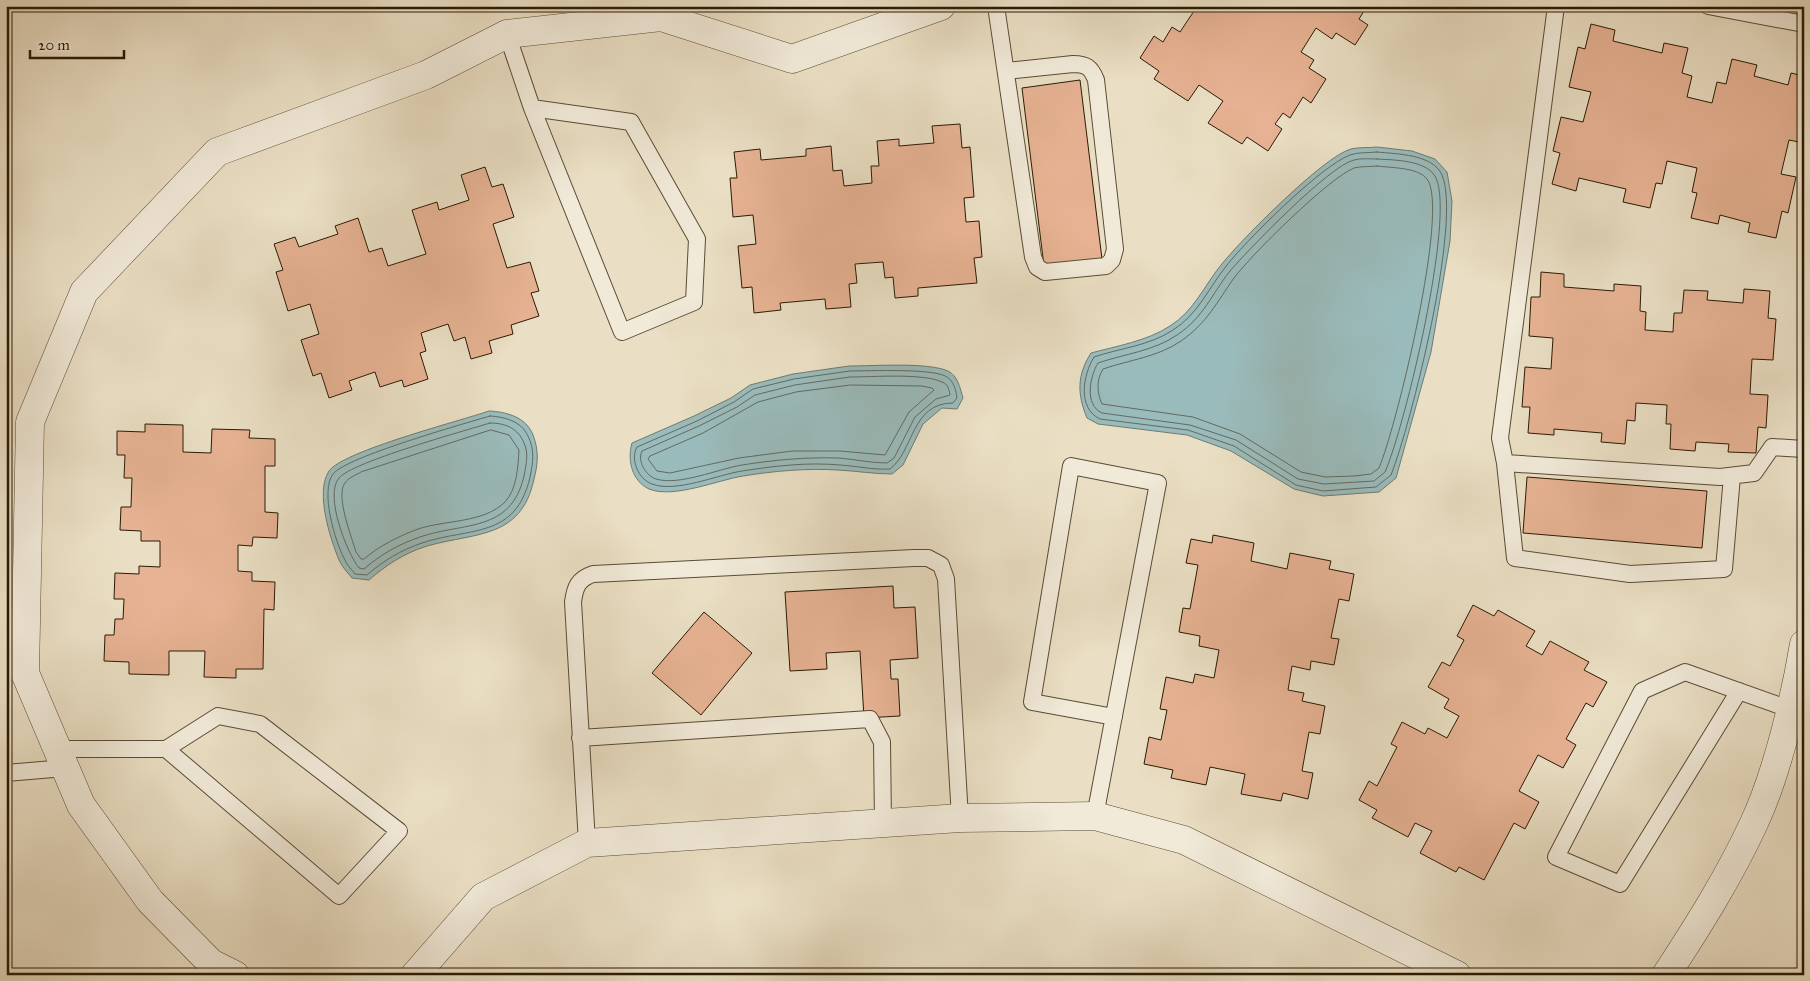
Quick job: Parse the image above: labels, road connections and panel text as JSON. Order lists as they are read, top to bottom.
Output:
{
  "scale_bar": "20 m"
}
